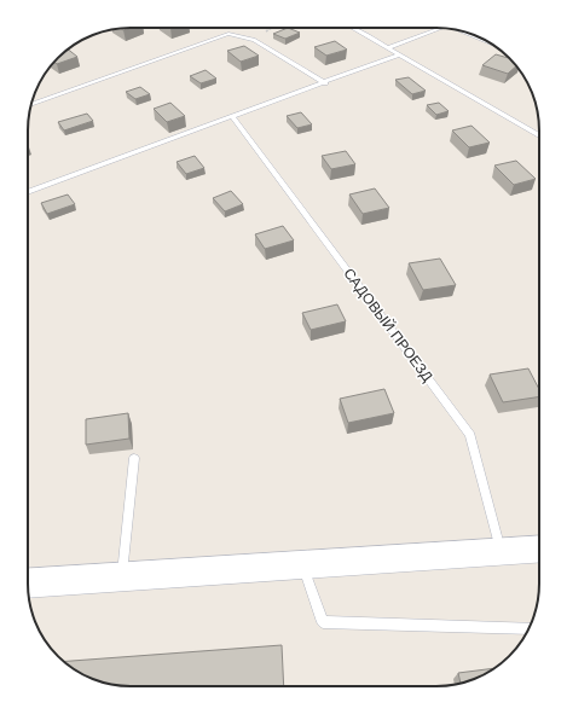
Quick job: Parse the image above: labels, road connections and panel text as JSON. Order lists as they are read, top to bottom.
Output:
{
  "streets": {
    "lane": ["САДОВЫЙ ПРОЕЗД"]
  }
}
